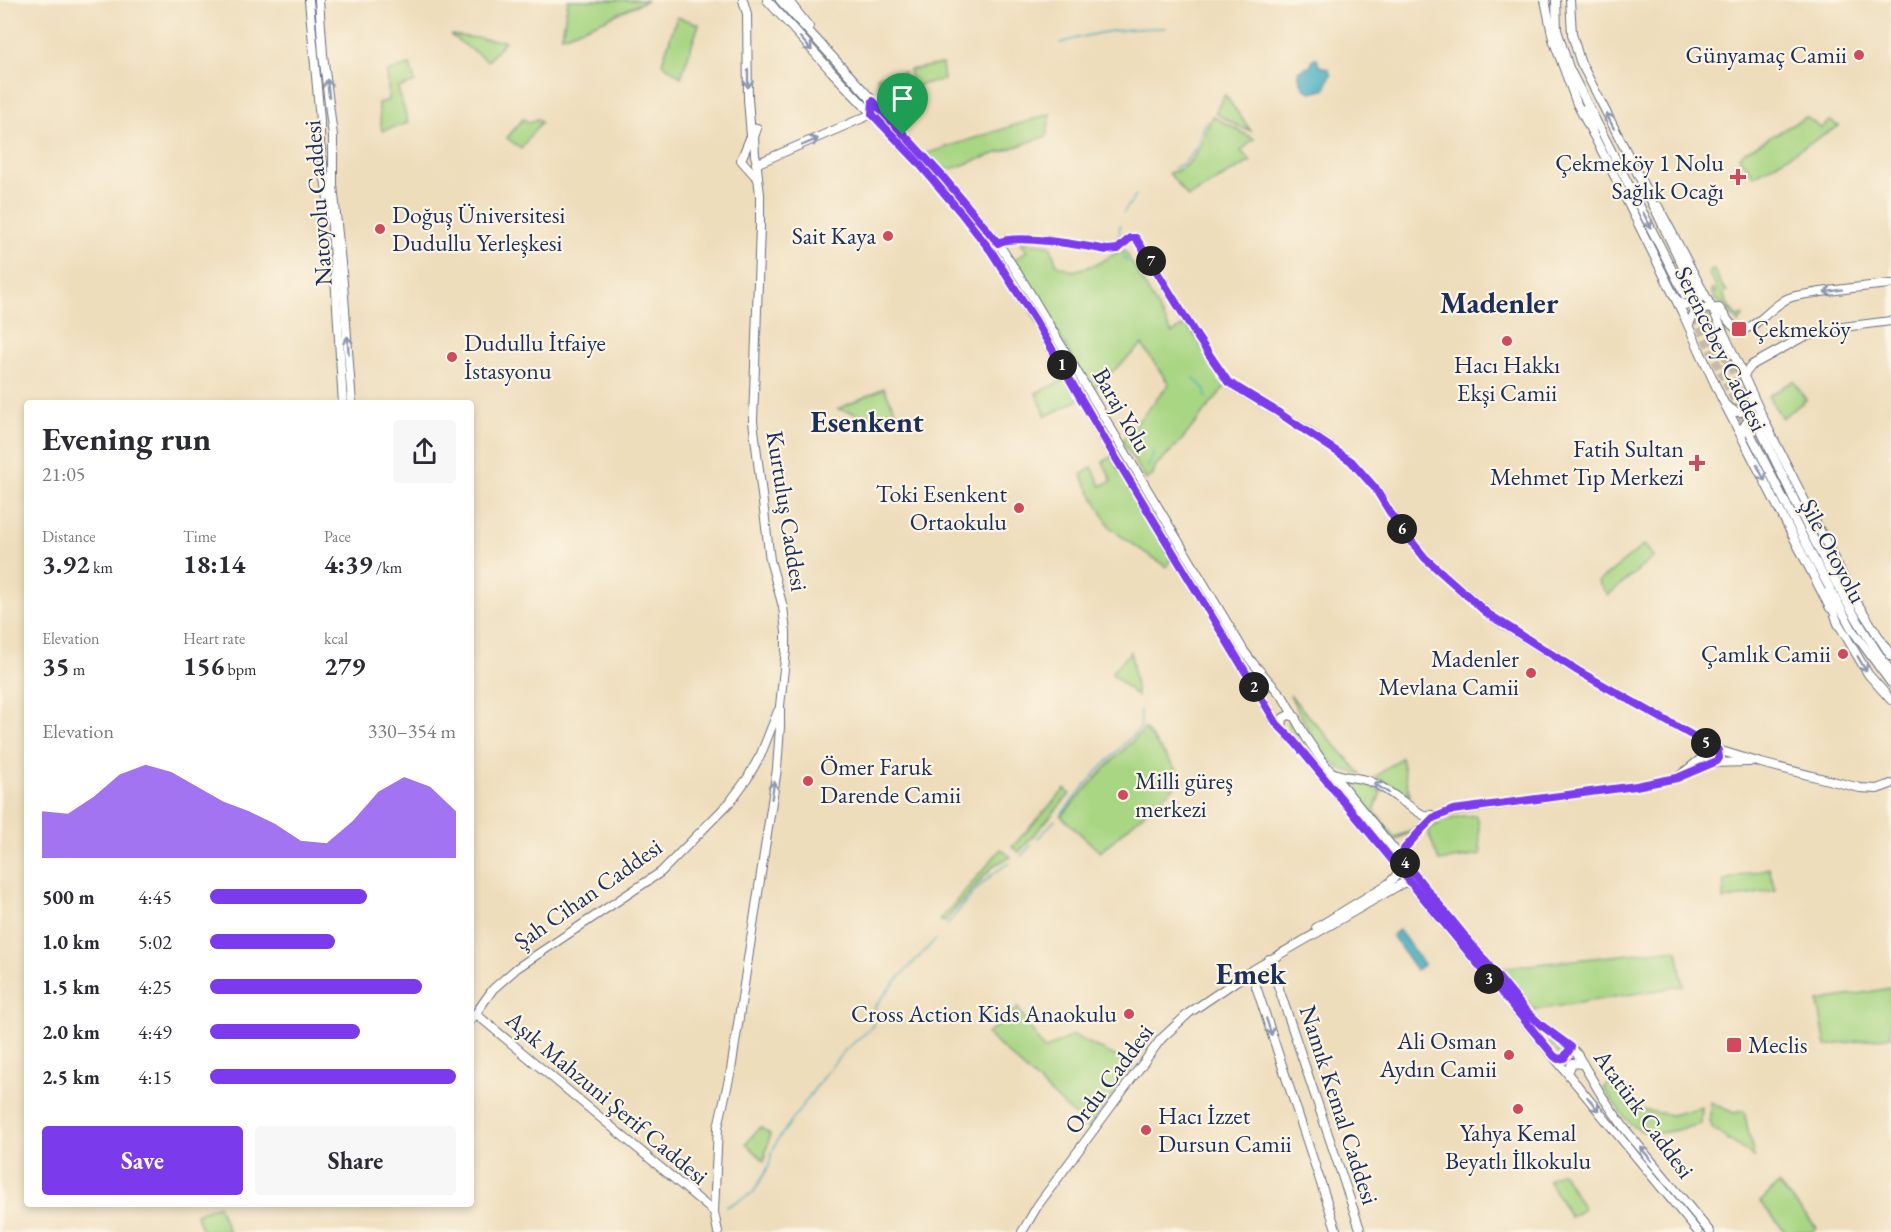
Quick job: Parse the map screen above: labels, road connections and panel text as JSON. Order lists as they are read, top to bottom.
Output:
{
  "streets": {
    "highway": ["Şile Otoyolu"],
    "main road": [
      "Natoyolu Caddesi",
      "Serencebey Caddesi",
      "Baraj Yolu",
      "Kurtuluş Caddesi",
      "Şah Cihan Caddesi",
      "Ordu Caddesi",
      "Aşık Mahzuni Şerif Caddesi",
      "Namık Kemal Caddesi",
      "Atatürk Caddesi"
    ]
  },
  "crossings": [
    ["Serencebey Caddesi", "Şile Otoyolu"],
    ["Baraj Yolu", "Ordu Caddesi"],
    ["Baraj Yolu", "Atatürk Caddesi"],
    ["Kurtuluş Caddesi", "Şah Cihan Caddesi"],
    ["Kurtuluş Caddesi", "Aşık Mahzuni Şerif Caddesi"],
    ["Ordu Caddesi", "Namık Kemal Caddesi"],
    ["Ordu Caddesi", "Atatürk Caddesi"]
  ],
  "one_way": ["Kurtuluş Caddesi"],
  "districts": ["Madenler", "Esenkent", "Emek"],
  "places": {
    "other": [
      "Günyamaç Camii",
      "Doğuş Üniversitesi Dudullu Yerleşkesi",
      "Sait Kaya",
      "Hacı Hakkı Ekşi Camii",
      "Dudullu İtfaiye İstasyonu",
      "Toki Esenkent Ortaokulu",
      "Çamlık Camii",
      "Madenler Mevlana Camii",
      "Ömer Faruk Darende Camii",
      "Milli güreş merkezi",
      "Cross Action Kids Anaokulu",
      "Ali Osman Aydın Camii",
      "Yahya Kemal Beyatlı İlkokulu",
      "Hacı İzzet Dursun Camii"
    ],
    "health": ["Çekmeköy 1 Nolu Sağlık Ocağı", "Fatih Sultan Mehmet Tıp Merkezi"],
    "transit": ["Çekmeköy", "Meclis"]
  },
  "page": {
    "pins": [
      "7",
      "1",
      "6",
      "2",
      "5",
      "4",
      "3"
    ],
    "heading": ["Evening run", "21:05"],
    "stats": [
      ["Distance", "3.92 km"],
      ["Time", "18:14"],
      ["Pace", "4:39 /km"],
      ["Elevation", "35 m"],
      ["Heart rate", "156 bpm"],
      ["kcal", "279"]
    ],
    "chart": ["Elevation", "330–354 m"],
    "list": [
      {
        "name": "500 m",
        "note": "4:45"
      },
      {
        "name": "1.0 km",
        "note": "5:02"
      },
      {
        "name": "1.5 km",
        "note": "4:25"
      },
      {
        "name": "2.0 km",
        "note": "4:49"
      },
      {
        "name": "2.5 km",
        "note": "4:15"
      }
    ],
    "buttons": ["Save", "Share"]
  }
}
